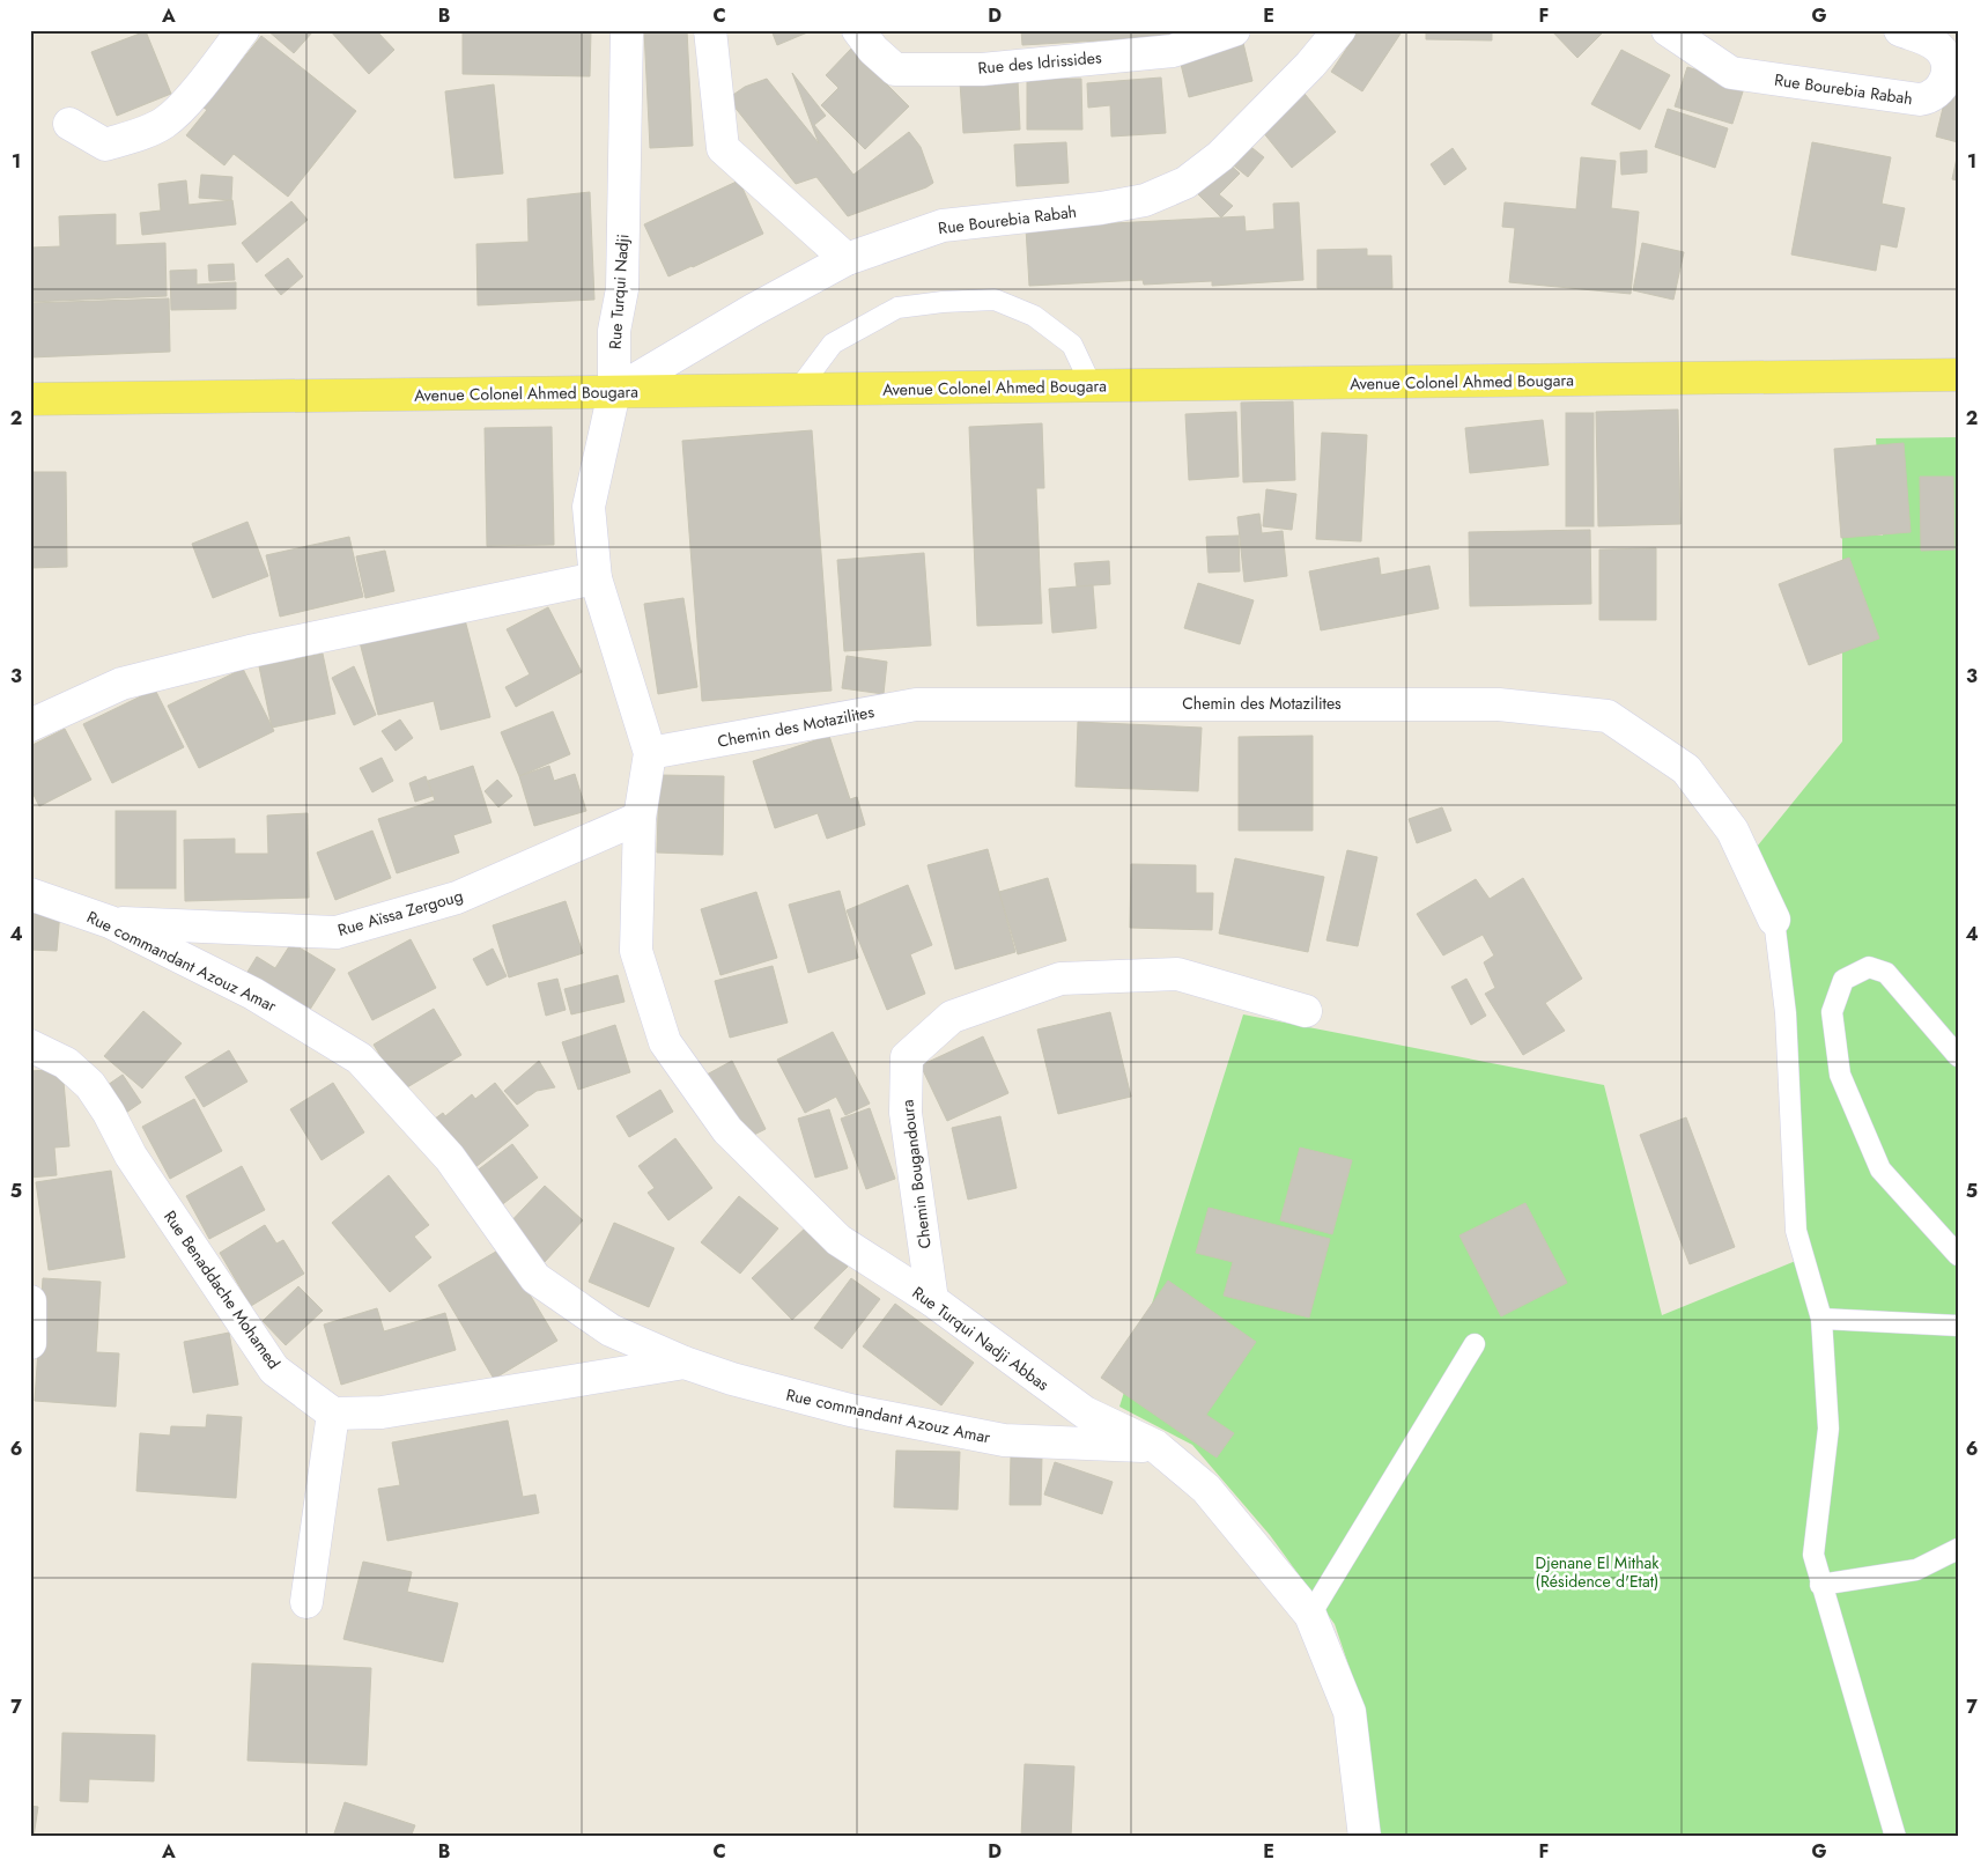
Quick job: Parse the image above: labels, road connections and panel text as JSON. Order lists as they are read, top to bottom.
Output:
{
  "streets": {
    "main road": ["Avenue Colonel Ahmed Bougara"],
    "street": [
      "Rue des Idrissides",
      "Rue Bourebia Rabah",
      "Rue Turqui Nadji",
      "Chemin des Motazilites",
      "Rue Aïssa Zergoug",
      "Rue commandant Azouz Amar",
      "Chemin Bougandoura",
      "Rue Benaddache Mohamed",
      "Rue Turqui Nadji Abbas"
    ]
  },
  "crossings": [
    ["Rue Bourebia Rabah", "Rue Turqui Nadji"],
    ["Rue Bourebia Rabah", "Avenue Colonel Ahmed Bougara"],
    ["Rue Turqui Nadji", "Avenue Colonel Ahmed Bougara"],
    ["Rue Turqui Nadji", "Chemin des Motazilites"],
    ["Rue Turqui Nadji", "Rue Aïssa Zergoug"],
    ["Rue Turqui Nadji", "Rue Turqui Nadji Abbas"],
    ["Rue Aïssa Zergoug", "Rue commandant Azouz Amar"],
    ["Rue Aïssa Zergoug", "Rue Turqui Nadji Abbas"],
    ["Rue commandant Azouz Amar", "Rue Turqui Nadji Abbas"],
    ["Chemin Bougandoura", "Rue Turqui Nadji Abbas"]
  ],
  "parks": ["Djenane El Mithak (Résidence d'Etat)"],
  "grid": {
    "columns": [
      "A",
      "B",
      "C",
      "D",
      "E",
      "F",
      "G"
    ],
    "rows": [
      "1",
      "2",
      "3",
      "4",
      "5",
      "6",
      "7"
    ]
  }
}
